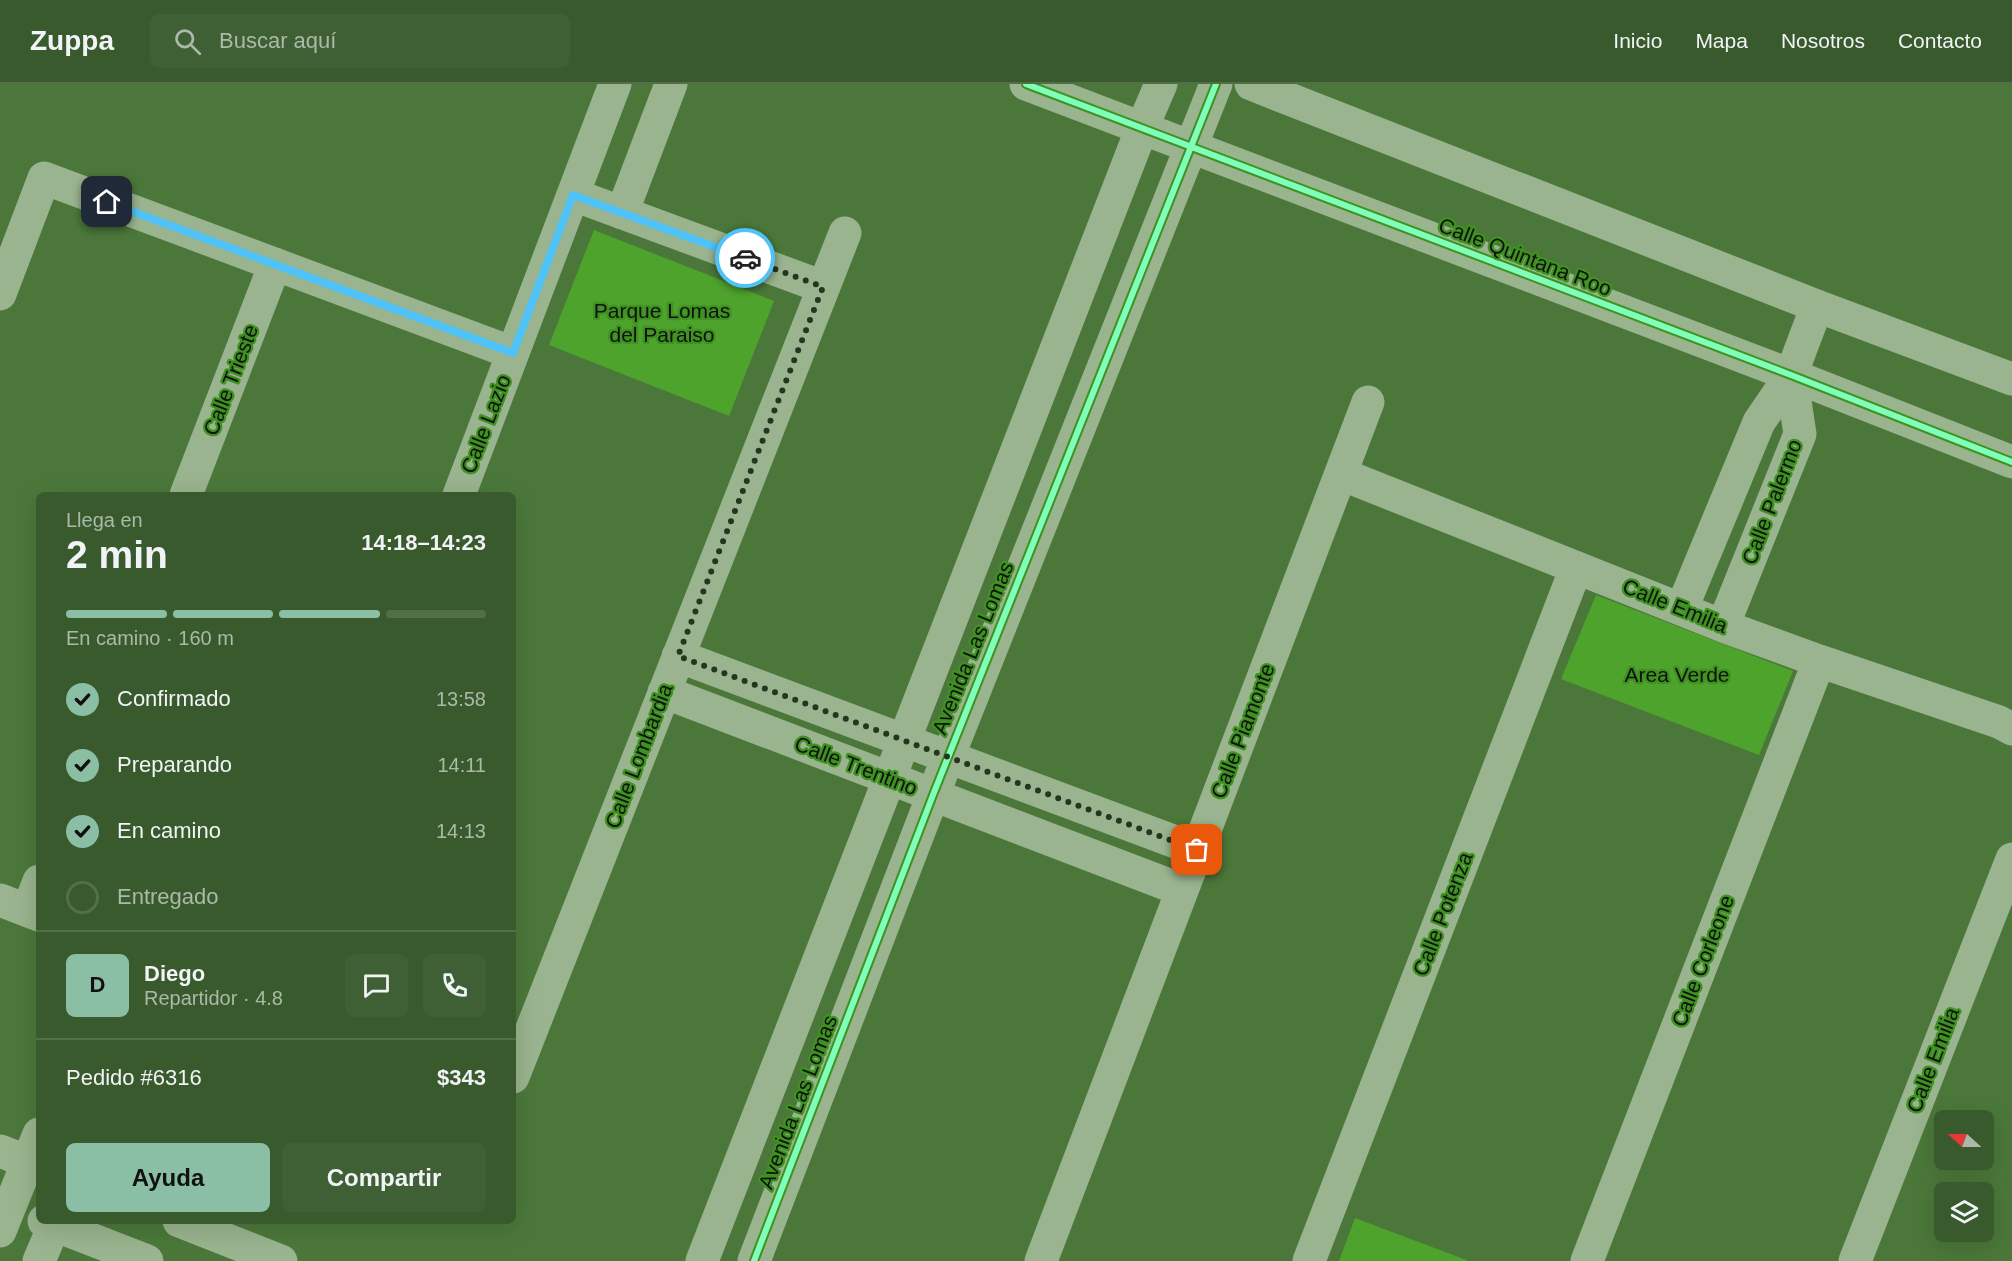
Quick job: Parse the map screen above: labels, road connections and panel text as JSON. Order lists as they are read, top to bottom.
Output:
{
  "streets": {
    "street": [
      "Calle Quintana Roo",
      "Calle Trieste",
      "Calle Lazio",
      "Calle Palermo",
      "Calle Emilia",
      "Avenida Las Lomas",
      "Calle Piamonte",
      "Calle Lombardia",
      "Calle Trentino",
      "Calle Potenza",
      "Calle Corleone"
    ]
  },
  "crossings": [
    ["Calle Quintana Roo", "Calle Palermo"],
    ["Calle Quintana Roo", "Avenida Las Lomas"],
    ["Calle Palermo", "Calle Emilia"],
    ["Calle Emilia", "Calle Piamonte"],
    ["Calle Emilia", "Calle Potenza"],
    ["Calle Emilia", "Calle Corleone"],
    ["Avenida Las Lomas", "Calle Trentino"],
    ["Calle Piamonte", "Calle Trentino"],
    ["Calle Lombardia", "Calle Trentino"]
  ],
  "parks": ["Parque Lomas del Paraiso", "Area Verde"],
  "north": "left",
  "page": {
    "header": "Zuppa",
    "search": "Buscar aquí",
    "nav": [
      "Inicio",
      "Mapa",
      "Nosotros",
      "Contacto"
    ],
    "heading": ["2 min", "Llega en", "14:18–14:23"],
    "panel": [
      "Diego",
      "Repartidor · 4.8",
      "Pedido #6316",
      "$343"
    ],
    "bar": "En camino · 160 m",
    "list": [
      ["Confirmado", "13:58"],
      ["Preparando", "14:11"],
      ["En camino", "14:13"],
      "Entregado"
    ],
    "round": "D",
    "buttons": ["Ayuda", "Compartir"]
  }
}
